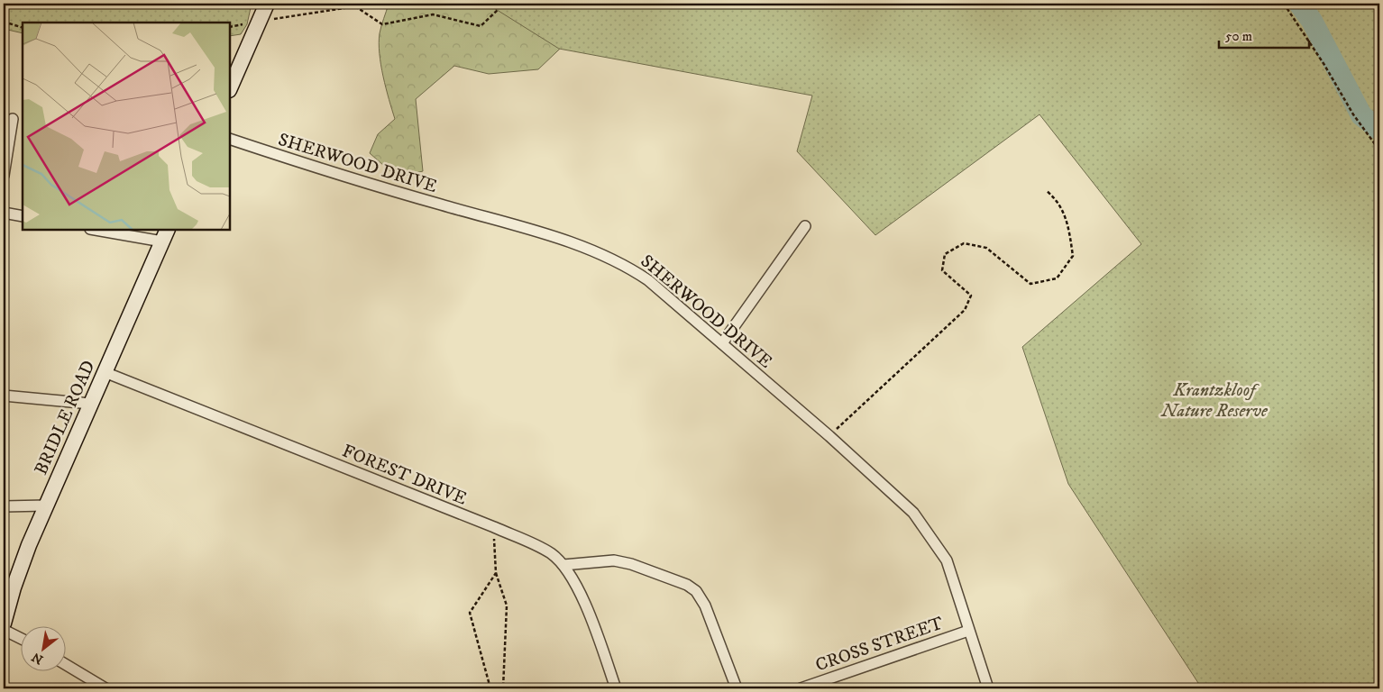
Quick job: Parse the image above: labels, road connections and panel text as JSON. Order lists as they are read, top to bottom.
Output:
{
  "streets": {
    "main road": ["BRIDLE ROAD"],
    "street": ["SHERWOOD DRIVE", "FOREST DRIVE", "CROSS STREET"]
  },
  "crossings": [
    ["SHERWOOD DRIVE", "CROSS STREET"],
    ["BRIDLE ROAD", "FOREST DRIVE"]
  ],
  "parks": ["Krantzkloof Nature Reserve"],
  "scale_bar": "50 m",
  "north": "bottom left"
}
